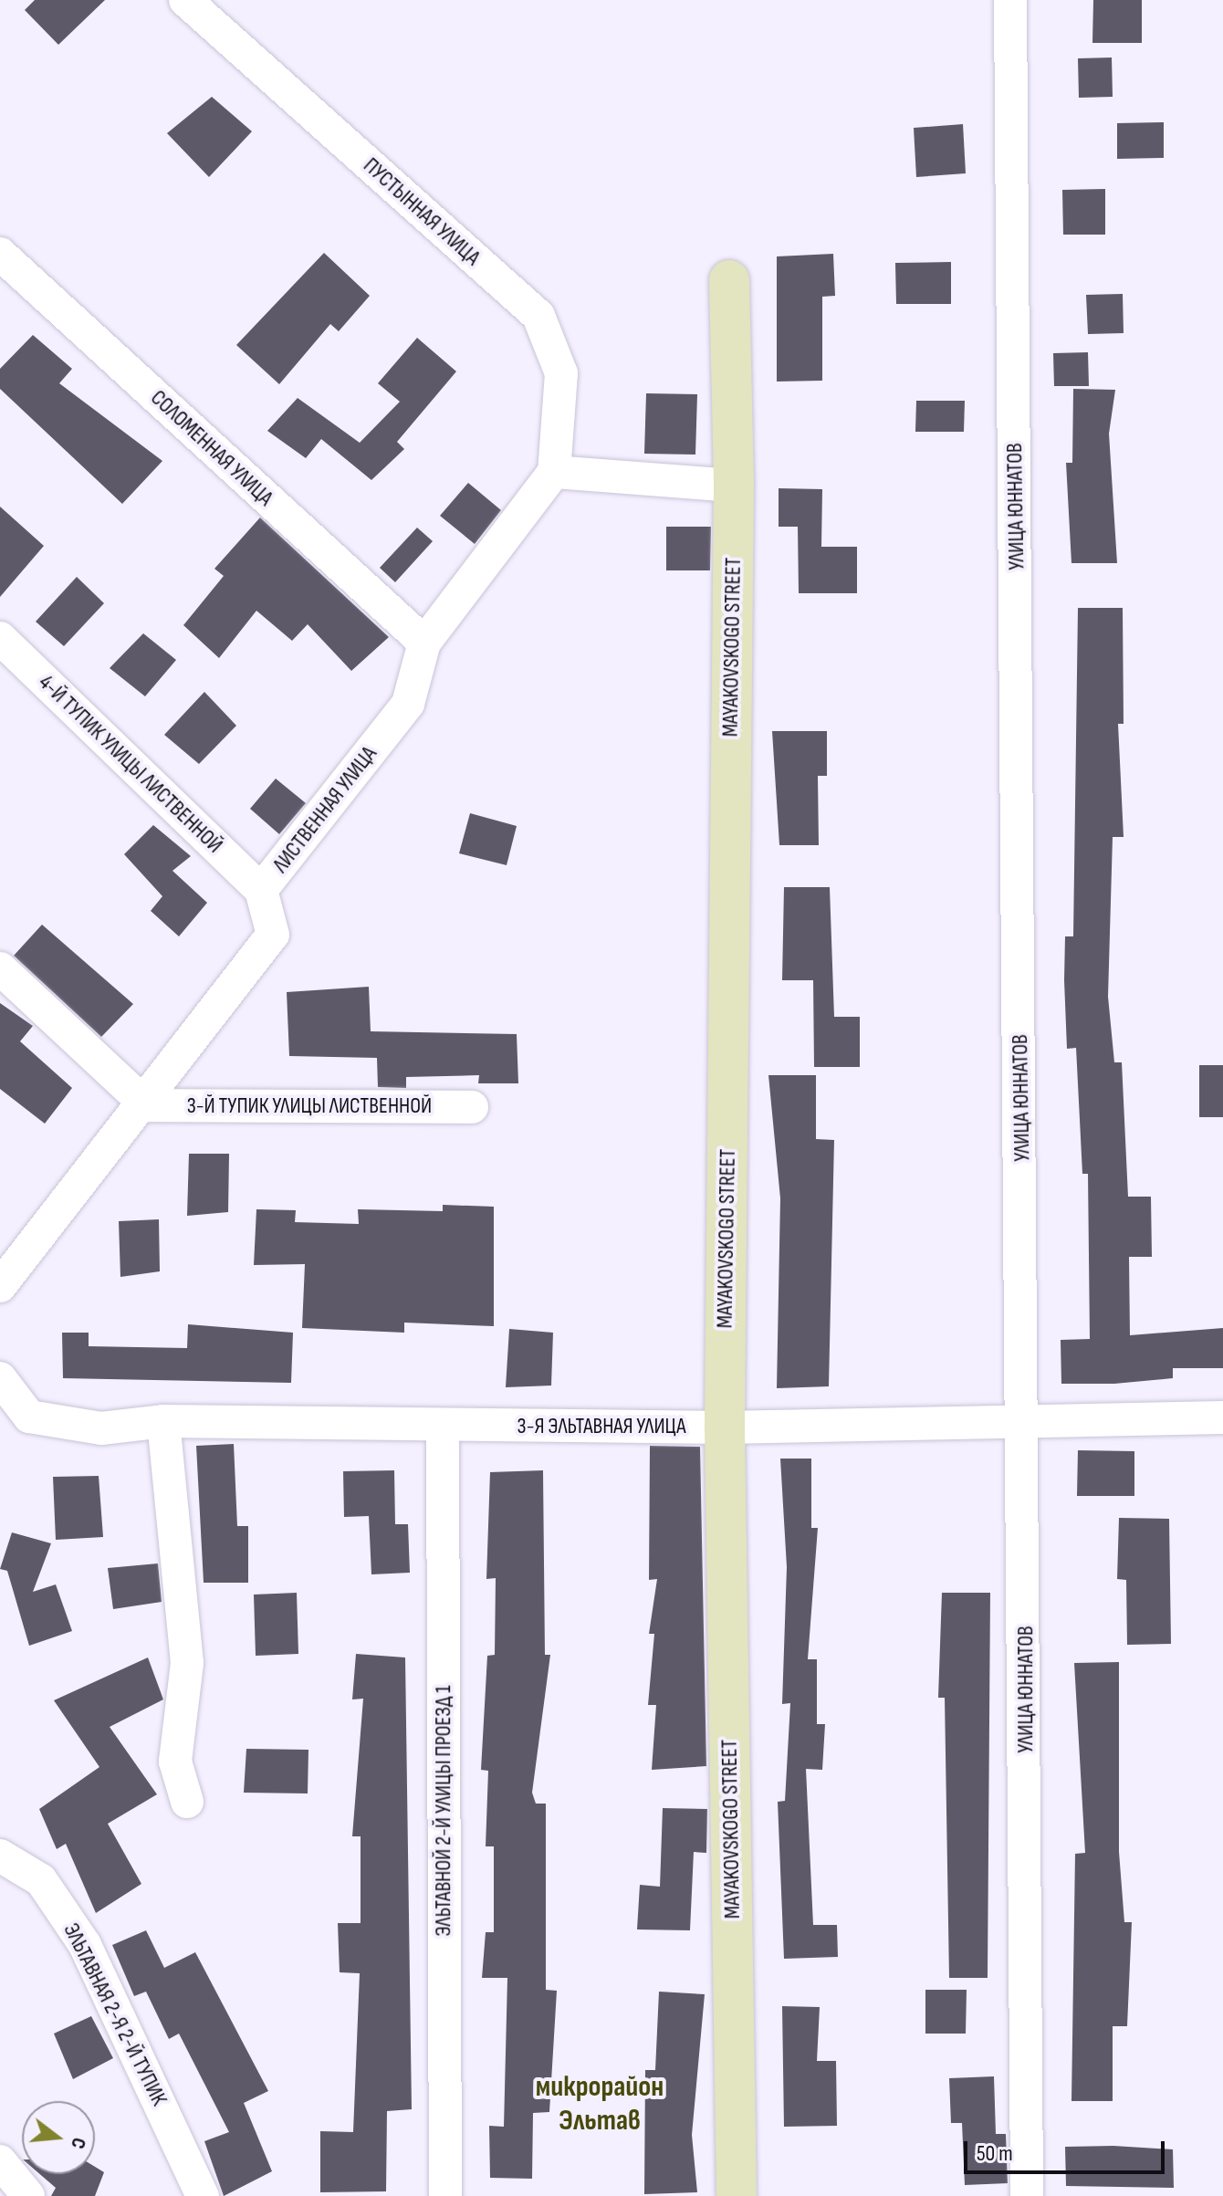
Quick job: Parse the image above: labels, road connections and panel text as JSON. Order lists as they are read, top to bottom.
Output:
{
  "streets": {
    "street": [
      "ПУСТЫННАЯ УЛИЦА",
      "СОЛОМЕННАЯ УЛИЦА",
      "УЛИЦА ЮННАТОВ",
      "MAYAKOVSKOGO STREET",
      "4-Й ТУПИК УЛИЦЫ ЛИСТВЕННОЙ",
      "ЛИСТВЕННАЯ УЛИЦА",
      "3-Й ТУПИК УЛИЦЫ ЛИСТВЕННОЙ",
      "3-Я ЭЛЬТАВНАЯ УЛИЦА",
      "ЭЛЬТАВНОЙ 2-Й УЛИЦЫ ПРОЕЗД 1",
      "ЭЛЬТАВНАЯ 2-Я 2-Й ТУПИК"
    ]
  },
  "crossings": [
    ["ПУСТЫННАЯ УЛИЦА", "ЛИСТВЕННАЯ УЛИЦА"],
    ["СОЛОМЕННАЯ УЛИЦА", "ЛИСТВЕННАЯ УЛИЦА"],
    ["УЛИЦА ЮННАТОВ", "3-Я ЭЛЬТАВНАЯ УЛИЦА"],
    ["MAYAKOVSKOGO STREET", "3-Я ЭЛЬТАВНАЯ УЛИЦА"],
    ["4-Й ТУПИК УЛИЦЫ ЛИСТВЕННОЙ", "ЛИСТВЕННАЯ УЛИЦА"],
    ["ЛИСТВЕННАЯ УЛИЦА", "3-Й ТУПИК УЛИЦЫ ЛИСТВЕННОЙ"],
    ["3-Я ЭЛЬТАВНАЯ УЛИЦА", "ЭЛЬТАВНОЙ 2-Й УЛИЦЫ ПРОЕЗД 1"]
  ],
  "districts": ["микрорайон Эльтав"],
  "scale_bar": "50 m",
  "north": "right"
}
